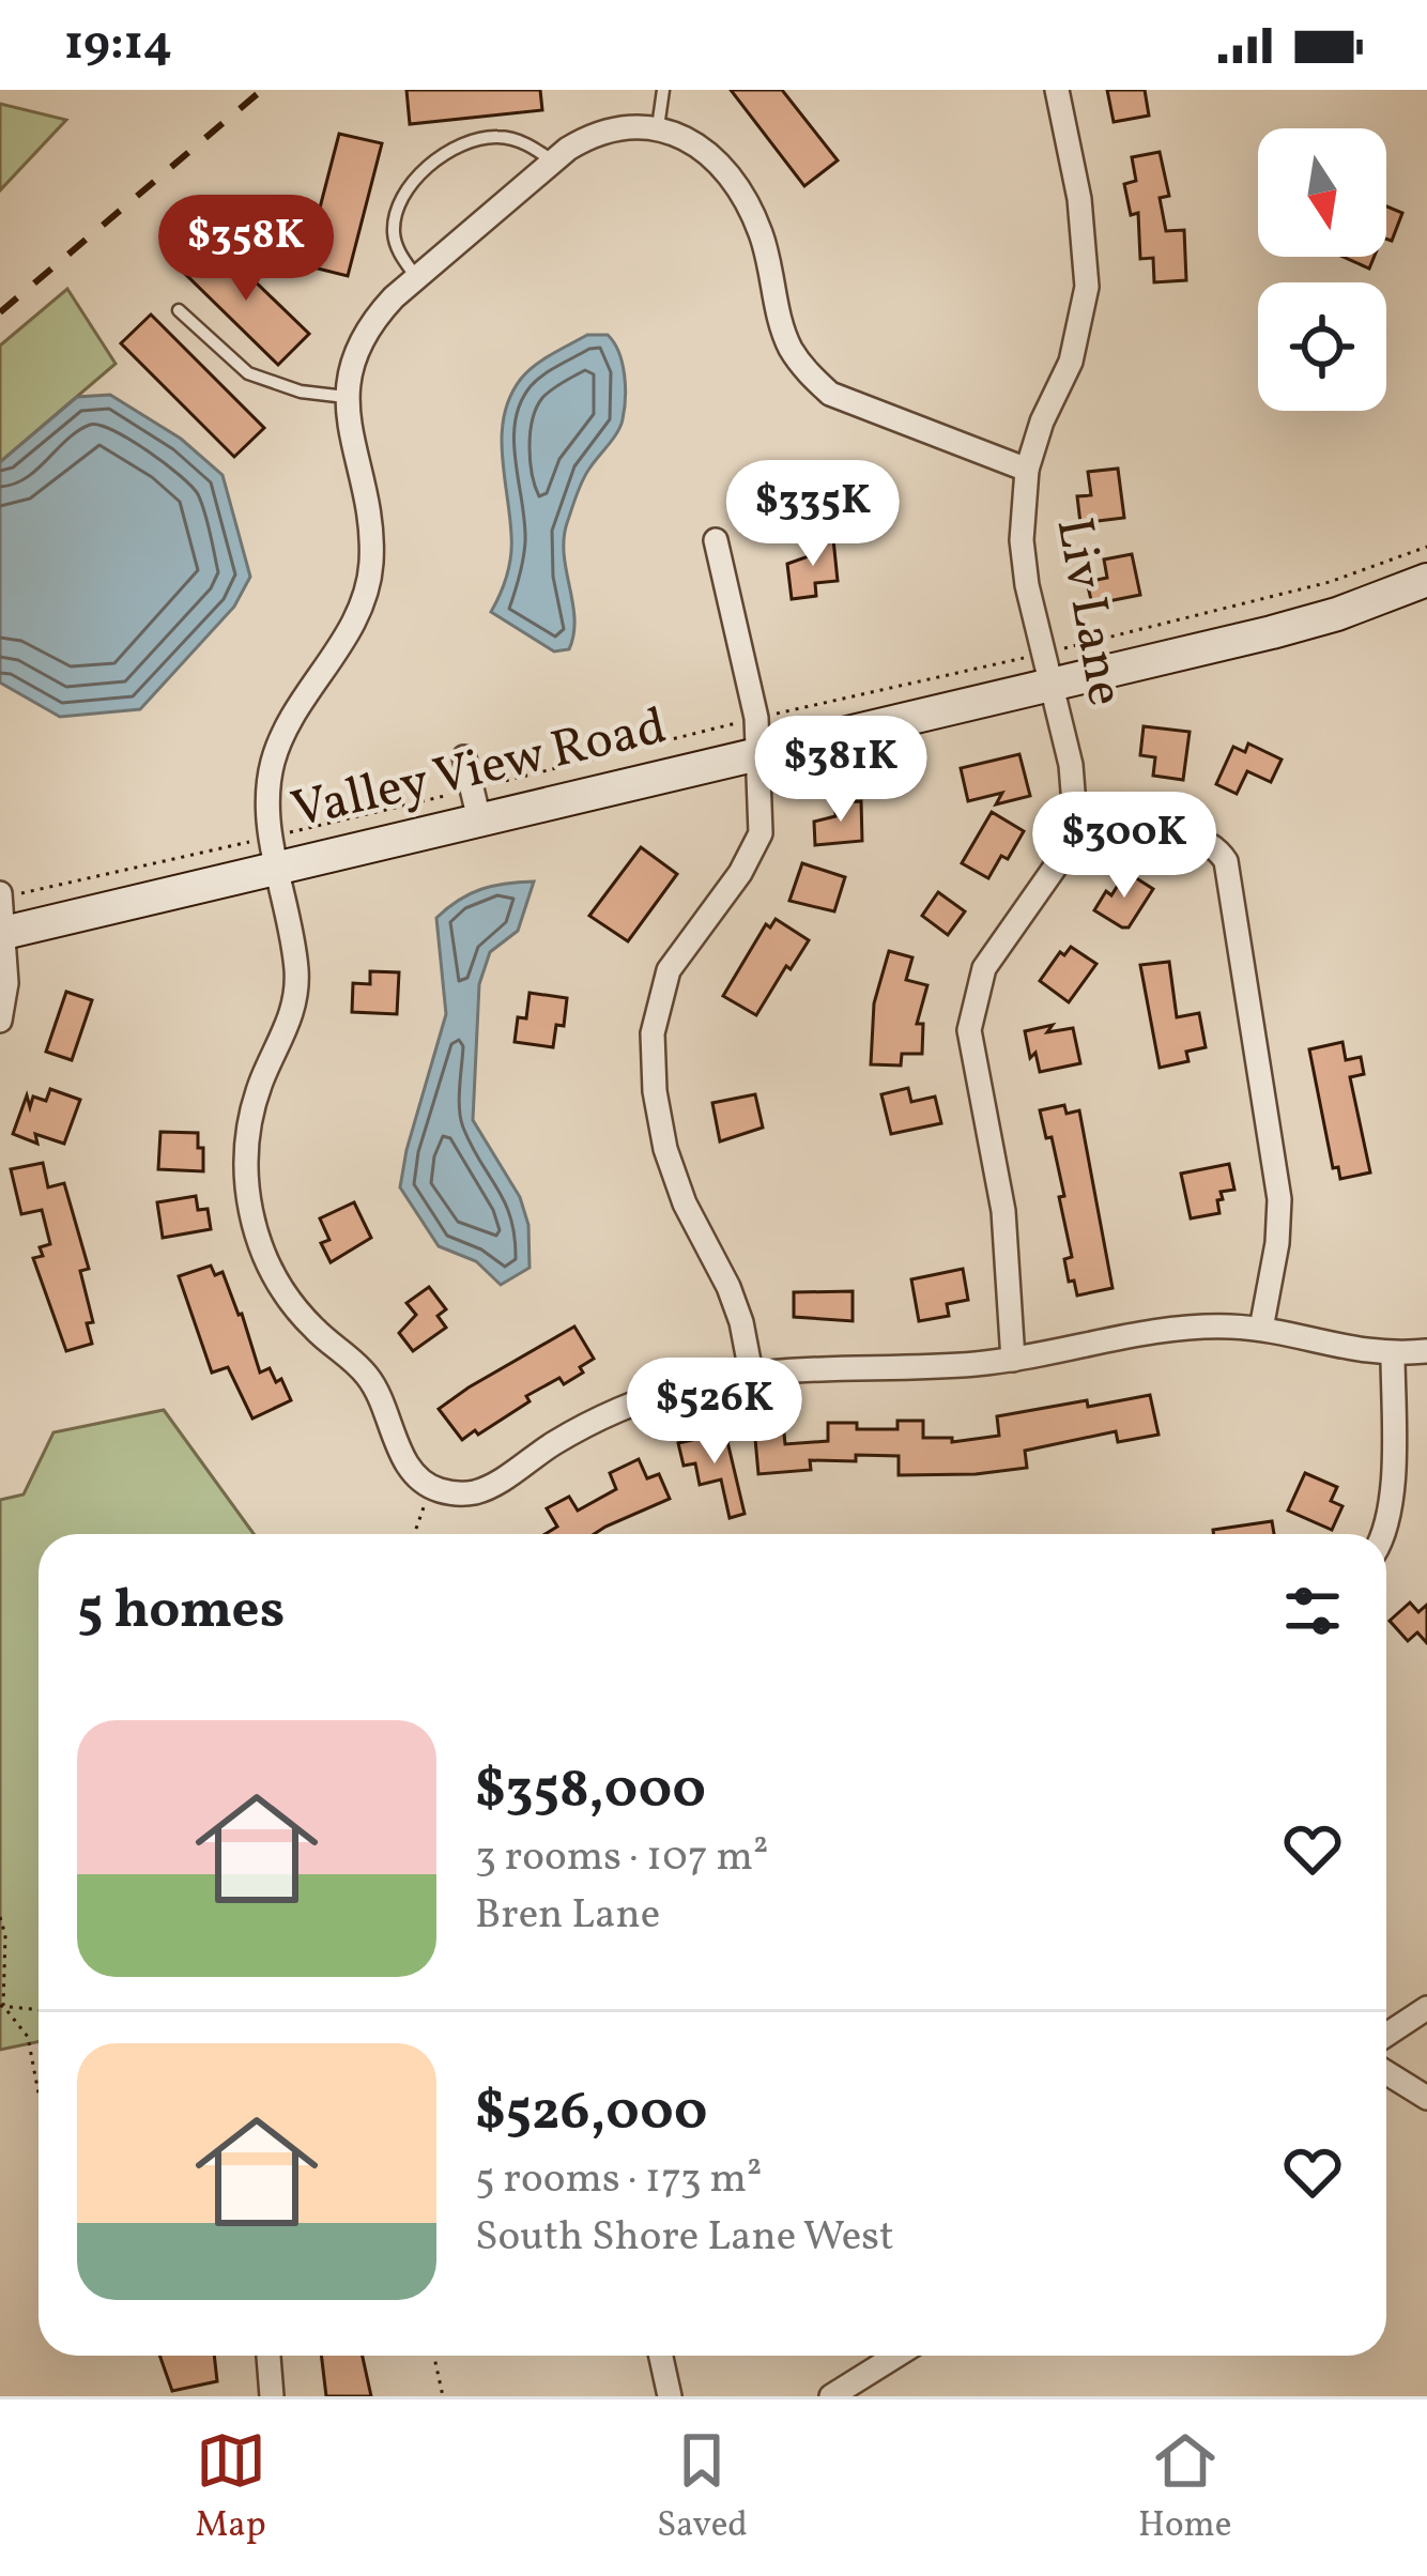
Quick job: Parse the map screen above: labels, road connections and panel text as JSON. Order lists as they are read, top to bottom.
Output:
{
  "streets": {
    "street": ["Liv Lane", "Valley View Road"]
  },
  "crossings": [
    ["Liv Lane", "Valley View Road"]
  ],
  "north": "bottom",
  "page": {
    "status": "19:14",
    "price": [
      "$358K",
      "$335K",
      "$381K",
      "$300K",
      "$526K"
    ],
    "heading": "5 homes",
    "list": [
      {
        "name": "$358,000",
        "note": "3 rooms · 107 m² · Bren Lane"
      },
      {
        "name": "$526,000",
        "note": "5 rooms · 173 m² · South Shore Lane West"
      }
    ],
    "tabs": ["Map", "Saved", "Home"]
  }
}
